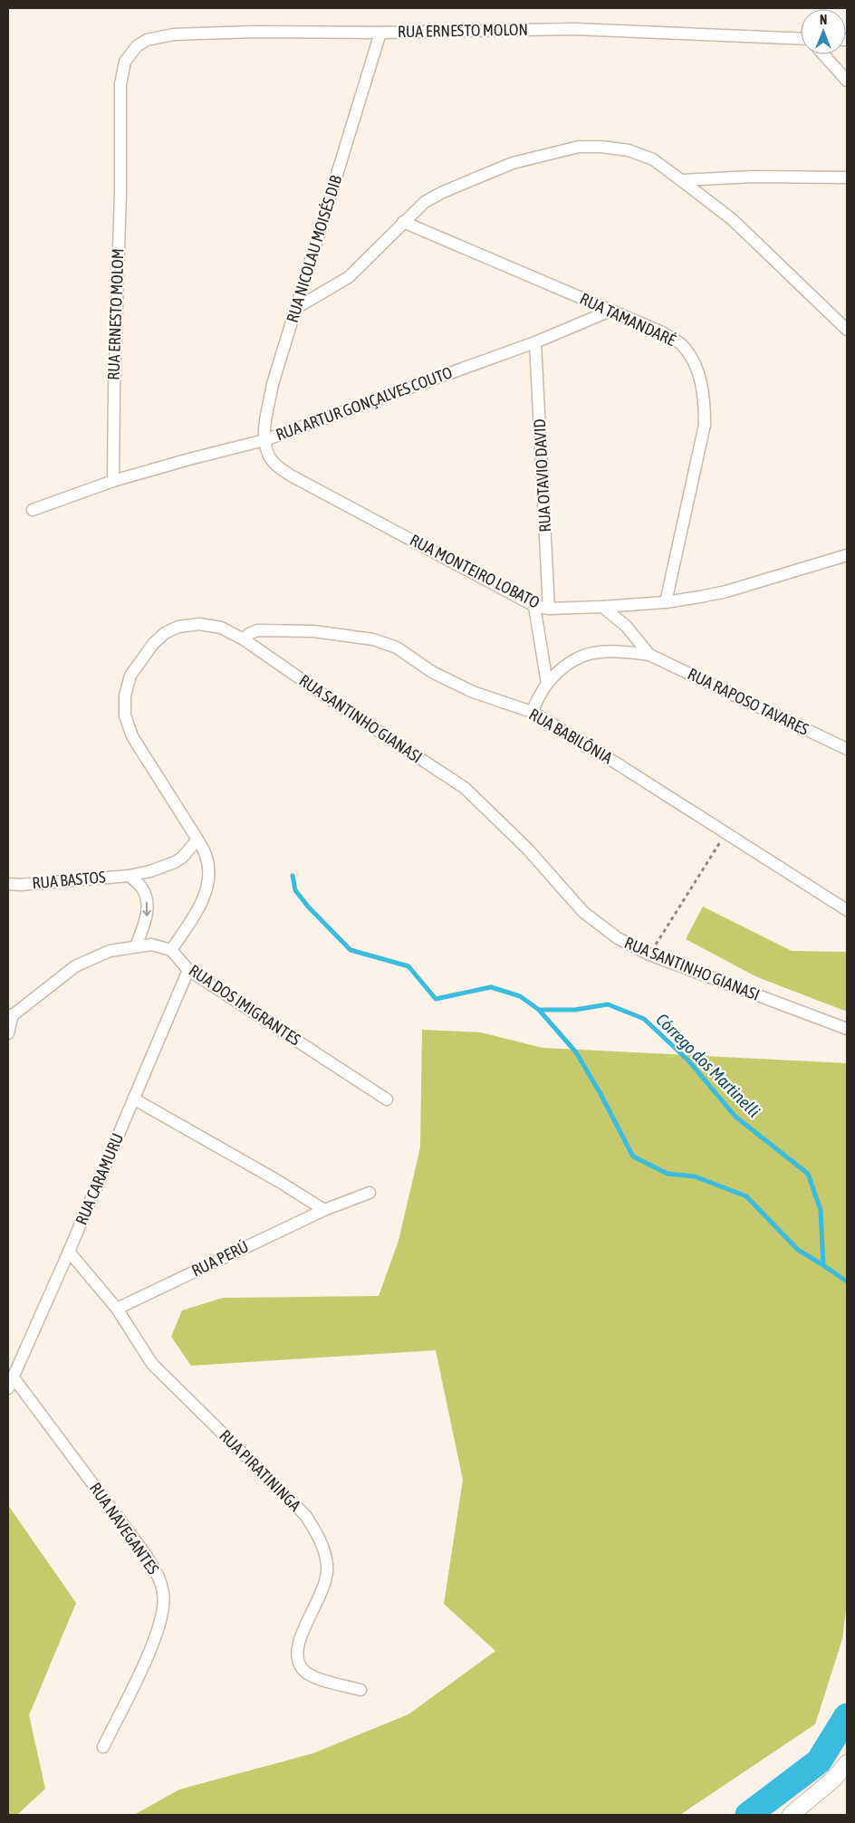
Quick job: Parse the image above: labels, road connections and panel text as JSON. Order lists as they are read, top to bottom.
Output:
{
  "streets": {
    "street": [
      "RUA ERNESTO MOLON",
      "RUA NICOLAU MOISÉS DIB",
      "RUA ERNESTO MOLOM",
      "RUA TAMANDARÉ",
      "RUA ARTUR GONÇALVES COUTO",
      "RUA OTAVIO DAVID",
      "RUA MONTEIRO LOBATO",
      "RUA RAPOSO TAVARES",
      "RUA SANTINHO GIANASI",
      "RUA BABILÔNIA",
      "RUA BASTOS",
      "RUA DOS IMIGRANTES",
      "RUA CARAMURU",
      "RUA PERÚ",
      "RUA PIRATININGA",
      "RUA NAVEGANTES"
    ]
  },
  "crossings": [
    ["RUA ERNESTO MOLON", "RUA NICOLAU MOISÉS DIB"],
    ["RUA ERNESTO MOLON", "RUA ERNESTO MOLOM"],
    ["RUA NICOLAU MOISÉS DIB", "RUA ARTUR GONÇALVES COUTO"],
    ["RUA NICOLAU MOISÉS DIB", "RUA MONTEIRO LOBATO"],
    ["RUA ERNESTO MOLOM", "RUA ARTUR GONÇALVES COUTO"],
    ["RUA TAMANDARÉ", "RUA ARTUR GONÇALVES COUTO"],
    ["RUA TAMANDARÉ", "RUA MONTEIRO LOBATO"],
    ["RUA ARTUR GONÇALVES COUTO", "RUA OTAVIO DAVID"],
    ["RUA OTAVIO DAVID", "RUA MONTEIRO LOBATO"],
    ["RUA MONTEIRO LOBATO", "RUA RAPOSO TAVARES"],
    ["RUA RAPOSO TAVARES", "RUA BABILÔNIA"],
    ["RUA SANTINHO GIANASI", "RUA BABILÔNIA"],
    ["RUA SANTINHO GIANASI", "RUA BASTOS"],
    ["RUA SANTINHO GIANASI", "RUA DOS IMIGRANTES"],
    ["RUA DOS IMIGRANTES", "RUA CARAMURU"],
    ["RUA CARAMURU", "RUA PIRATININGA"],
    ["RUA CARAMURU", "RUA NAVEGANTES"],
    ["RUA PERÚ", "RUA PIRATININGA"]
  ],
  "water": ["Córrego dos Martinelli"],
  "north": "top"
}
